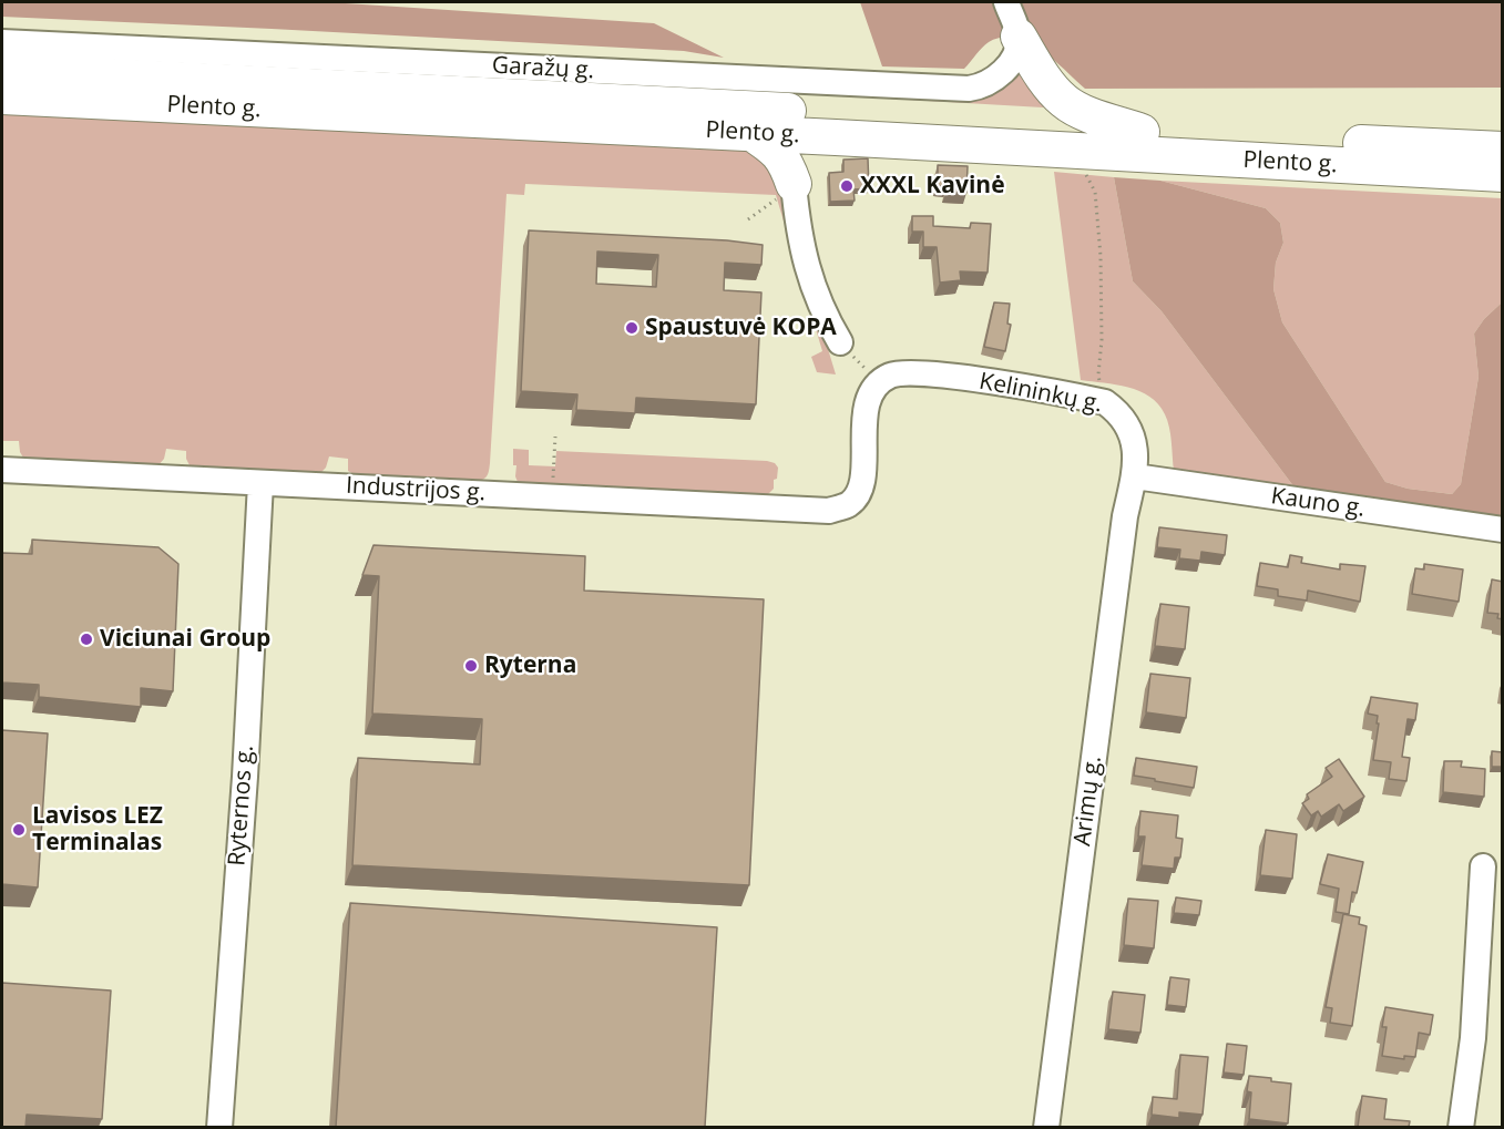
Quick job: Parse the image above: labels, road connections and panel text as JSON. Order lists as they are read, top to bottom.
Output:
{
  "streets": {
    "highway": ["Plento g."],
    "street": [
      "Garažų g.",
      "Kelininkų g.",
      "Industrijos g.",
      "Kauno g.",
      "Arimų g.",
      "Ryternos g."
    ]
  },
  "crossings": [
    ["Kelininkų g.", "Industrijos g."],
    ["Kelininkų g.", "Kauno g."],
    ["Kelininkų g.", "Arimų g."],
    ["Industrijos g.", "Ryternos g."],
    ["Kauno g.", "Arimų g."]
  ],
  "places": [
    "XXXL Kavinė",
    "Spaustuvė KOPA",
    "Viciunai Group",
    "Ryterna",
    "Lavisos LEZ Terminalas"
  ]
}
